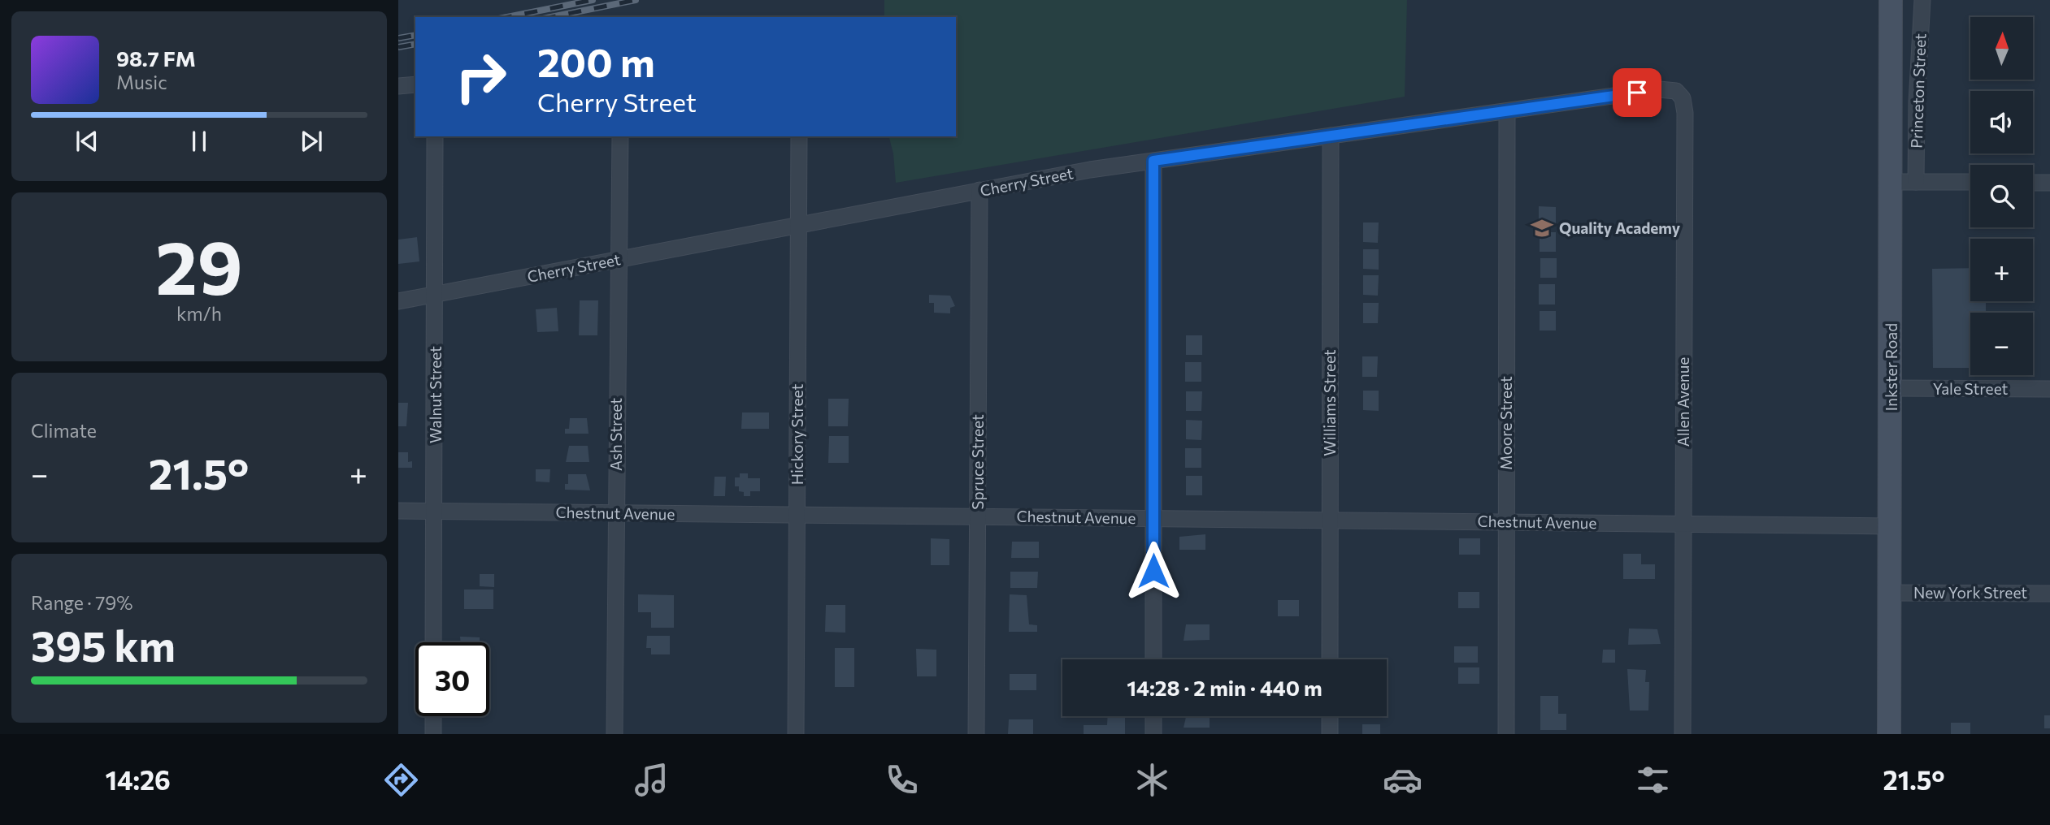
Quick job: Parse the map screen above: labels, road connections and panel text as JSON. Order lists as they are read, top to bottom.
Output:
{
  "streets": {
    "main road": ["Inkster Road"],
    "street": [
      "Princeton Street",
      "Cherry Street",
      "Yale Street",
      "Walnut Street",
      "Allen Avenue",
      "Williams Street",
      "Moore Street",
      "Ash Street",
      "Hickory Street",
      "Spruce Street",
      "Chestnut Avenue",
      "New York Street"
    ]
  },
  "crossings": [
    ["Cherry Street", "Walnut Street"],
    ["Cherry Street", "Allen Avenue"],
    ["Cherry Street", "Williams Street"],
    ["Cherry Street", "Moore Street"],
    ["Cherry Street", "Ash Street"],
    ["Cherry Street", "Hickory Street"],
    ["Cherry Street", "Spruce Street"],
    ["Inkster Road", "Yale Street"],
    ["Inkster Road", "Chestnut Avenue"],
    ["Inkster Road", "New York Street"],
    ["Walnut Street", "Chestnut Avenue"],
    ["Allen Avenue", "Chestnut Avenue"],
    ["Williams Street", "Chestnut Avenue"],
    ["Moore Street", "Chestnut Avenue"],
    ["Ash Street", "Chestnut Avenue"],
    ["Hickory Street", "Chestnut Avenue"],
    ["Spruce Street", "Chestnut Avenue"]
  ],
  "places": {
    "school or university": ["Quality Academy"]
  },
  "north": "top",
  "page": {
    "map_buttons": ["+", "−"],
    "turn": ["200 m", "Cherry Street"],
    "song": ["98.7 FM", "Music"],
    "tile": [
      ["29", "km/h"],
      "Climate",
      ["Range · 79%", "395 km"]
    ],
    "heat": ["−", "21.5°", "+"],
    "limit": "30",
    "trip": "14:28 · 2 min · 440 m",
    "tabs": ["14:26", "21.5°"]
  }
}
